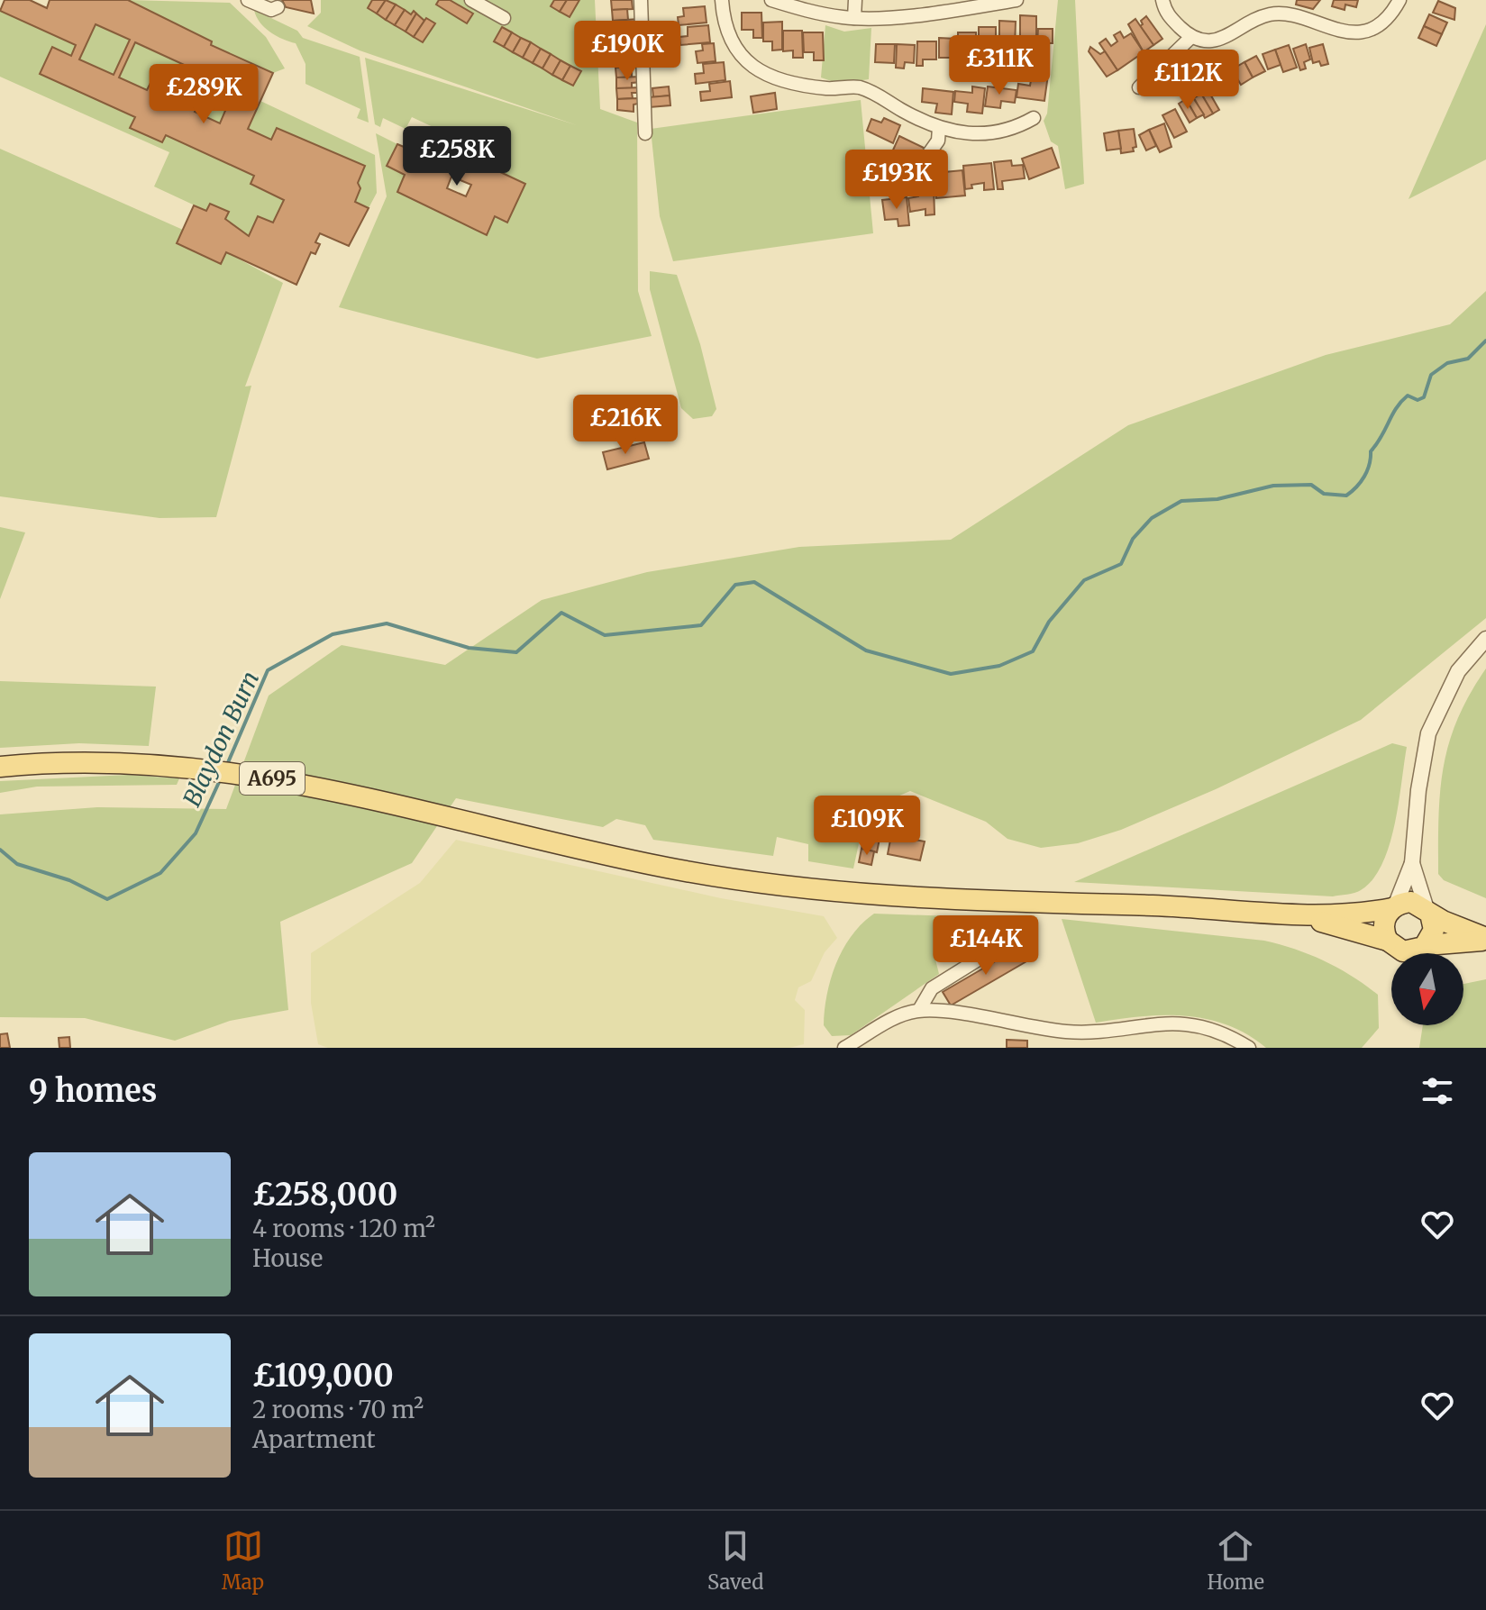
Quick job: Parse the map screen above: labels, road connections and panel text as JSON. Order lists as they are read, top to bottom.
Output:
{
  "streets": {
    "main road": ["A695"]
  },
  "water": ["Blaydon Burn"],
  "north": "bottom",
  "page": {
    "price": [
      "£190K",
      "£311K",
      "£112K",
      "£289K",
      "£258K",
      "£193K",
      "£216K",
      "£109K",
      "£144K"
    ],
    "heading": "9 homes",
    "list": [
      {
        "name": "£258,000",
        "note": "4 rooms · 120 m² · House"
      },
      {
        "name": "£109,000",
        "note": "2 rooms · 70 m² · Apartment"
      }
    ],
    "tabs": ["Map", "Saved", "Home"]
  }
}
